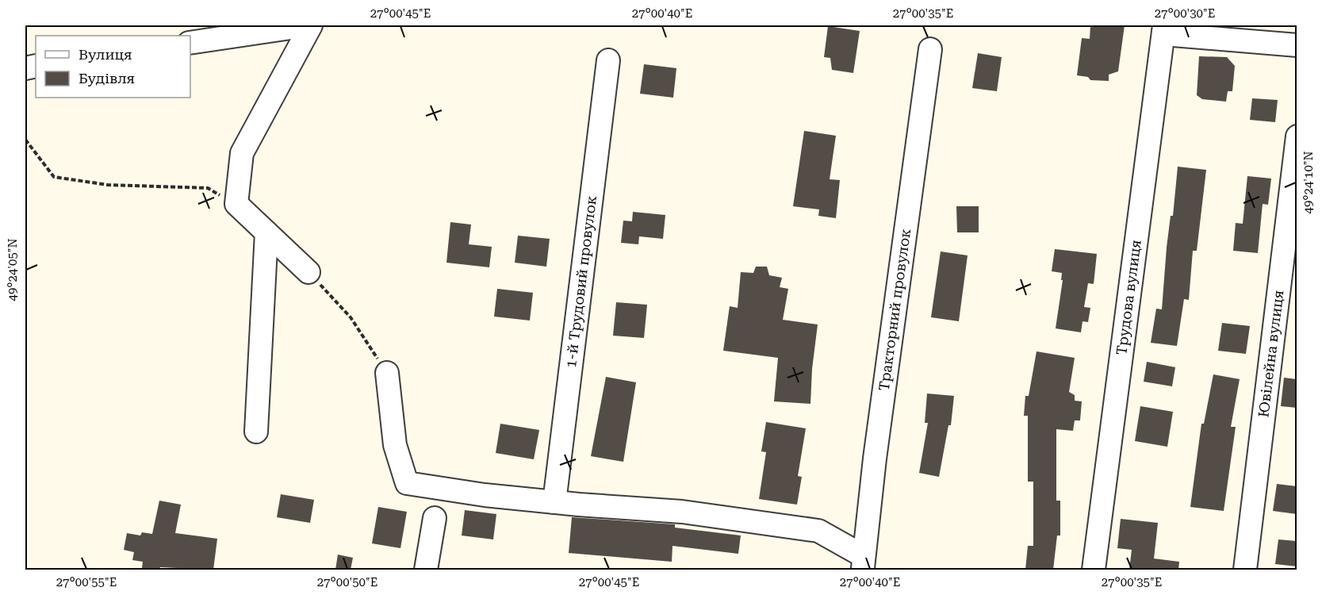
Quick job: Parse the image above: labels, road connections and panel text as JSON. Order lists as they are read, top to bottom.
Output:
{
  "streets": {
    "street": [
      "1-й Трудовий провулок",
      "Трудова вулиця",
      "Тракторний провулок",
      "Ювілейна вулиця"
    ]
  },
  "legend": ["Вулиця", "Будівля"],
  "coordinates": [
    "27°00'45\"E",
    "27°00'40\"E",
    "27°00'35\"E",
    "27°00'30\"E",
    "49°24'10\"N",
    "49°24'05\"N",
    "27°00'55\"E",
    "27°00'50\"E"
  ]
}
